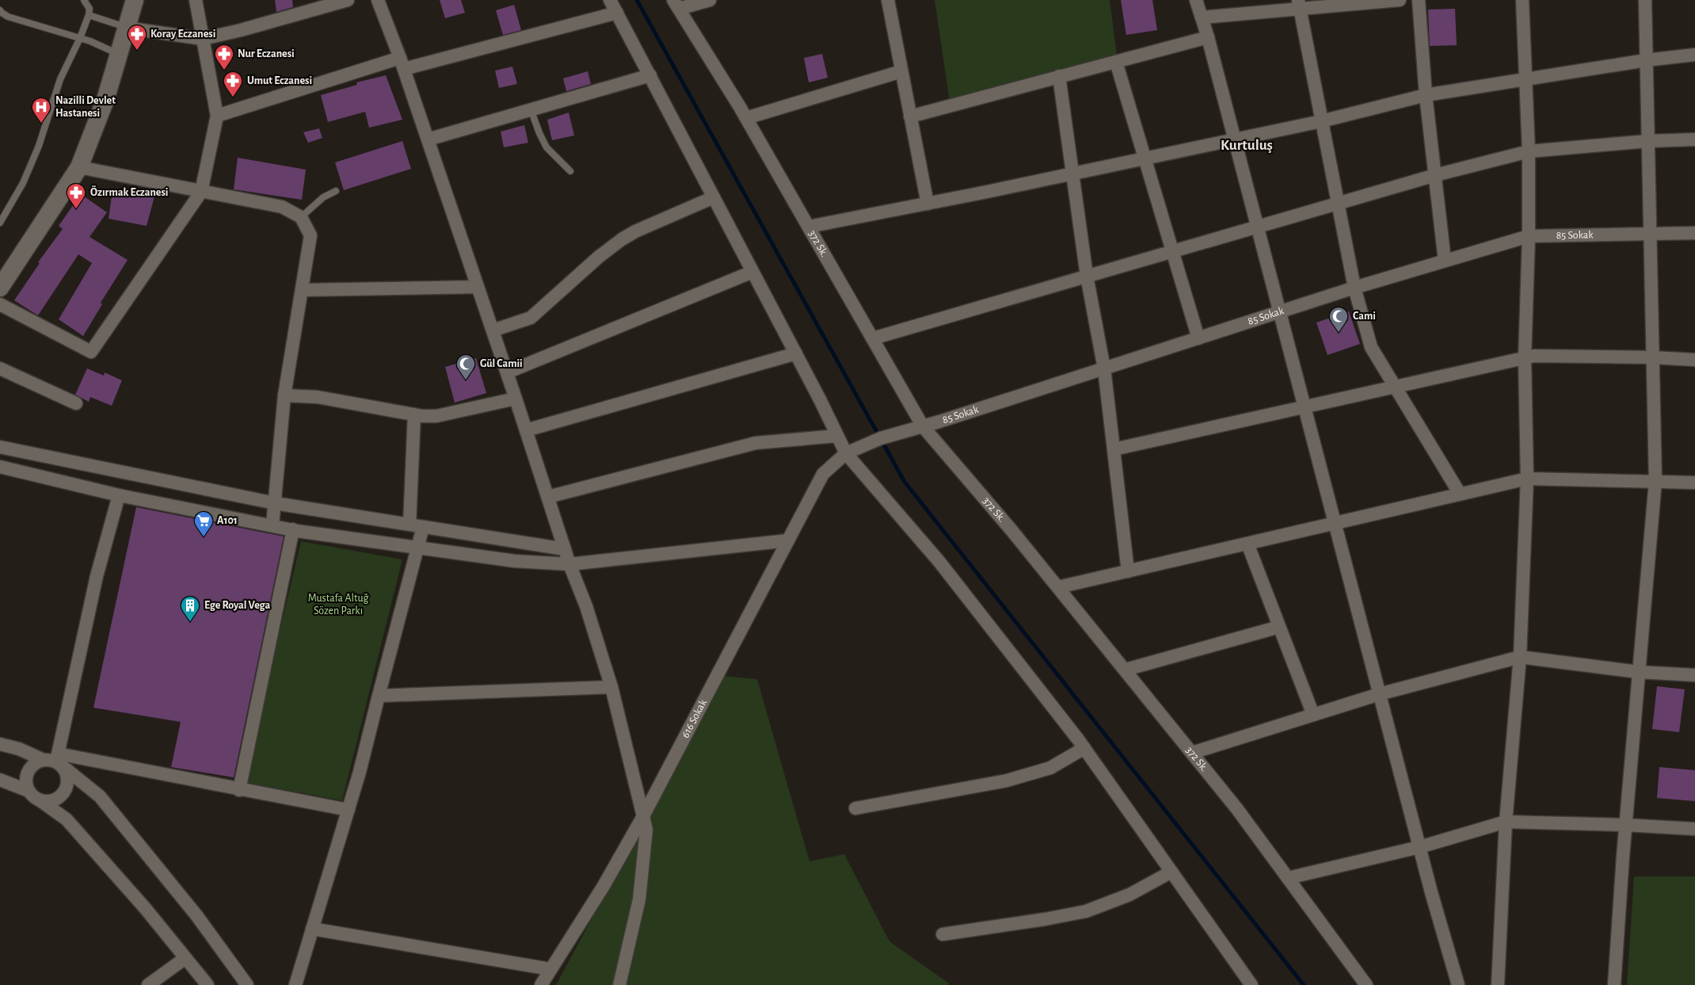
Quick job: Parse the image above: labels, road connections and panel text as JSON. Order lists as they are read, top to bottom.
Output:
{
  "streets": {
    "street": ["85 Sokak", "372 Sk.", "616 Sokak"]
  },
  "crossings": [
    ["85 Sokak", "372 Sk."],
    ["85 Sokak", "616 Sokak"]
  ],
  "districts": ["Kurtuluş"],
  "parks": ["Mustafa Altuğ Sözen Parkı"],
  "places": {
    "pharmacy": [
      "Koray Eczanesi",
      "Nur Eczanesi",
      "Umut Eczanesi",
      "Özırmak Eczanesi"
    ],
    "hospital": ["Nazilli Devlet Hastanesi"],
    "mosque": ["Cami", "Gül Camii"],
    "supermarket": ["A101"],
    "building": ["Ege Royal Vega"]
  }
}
